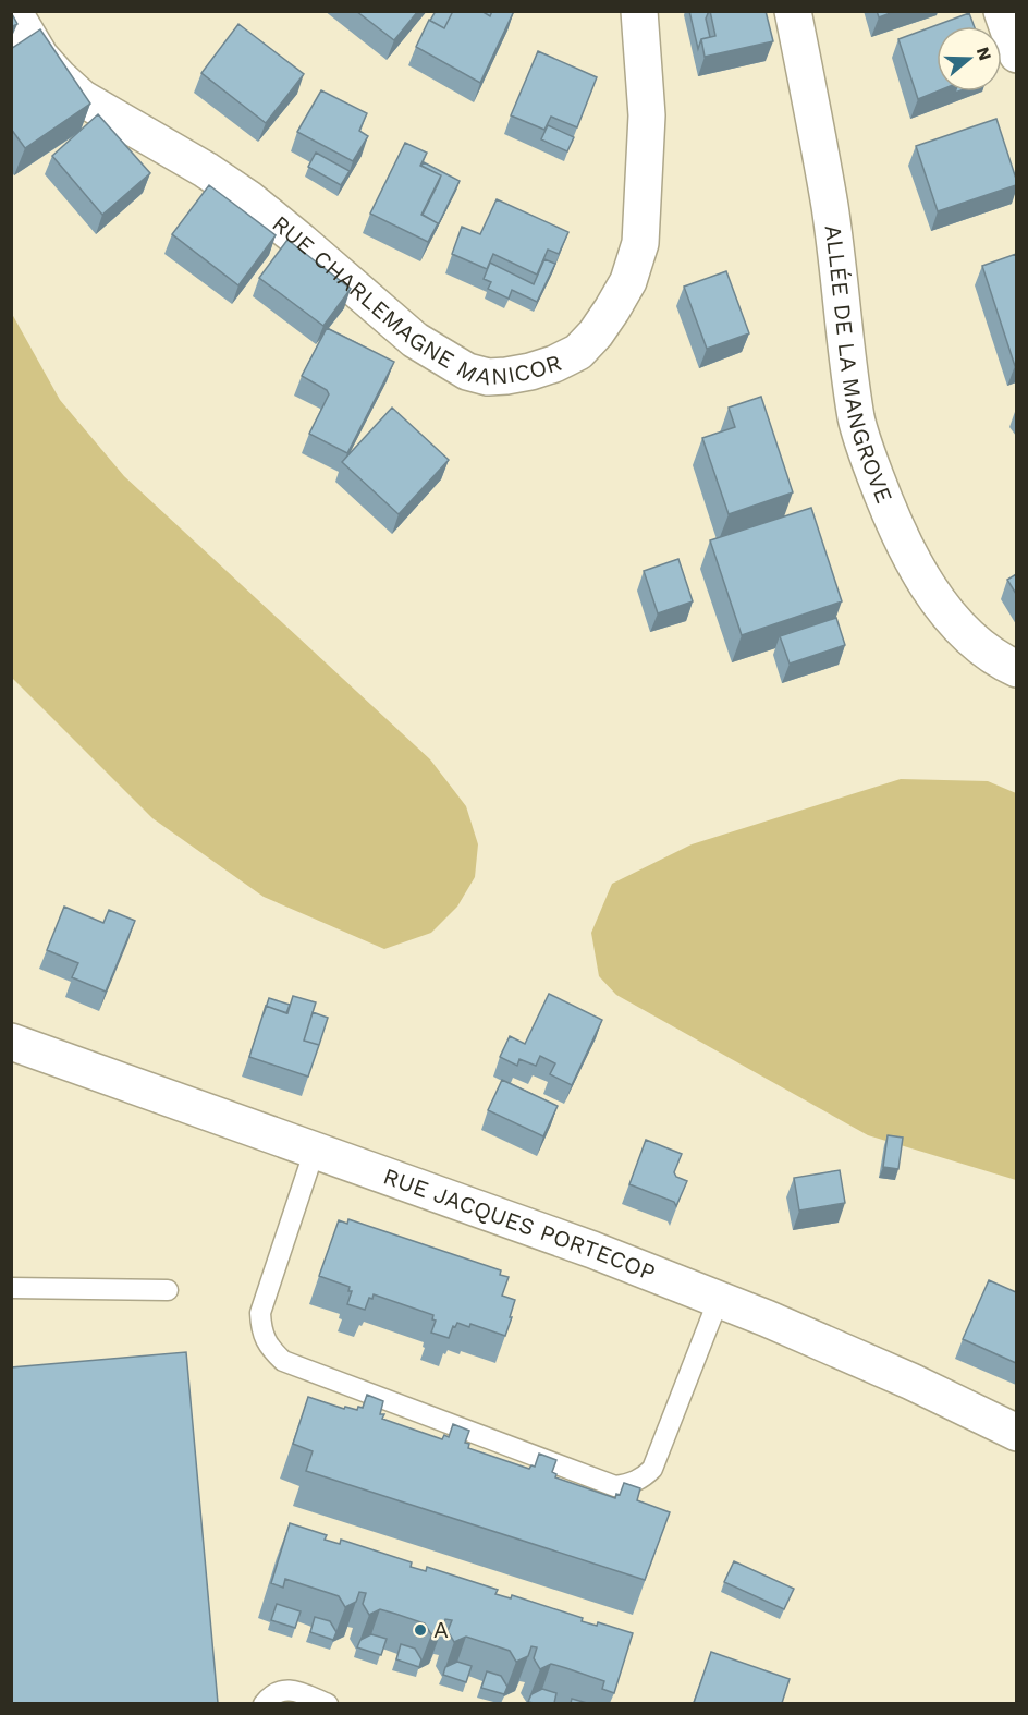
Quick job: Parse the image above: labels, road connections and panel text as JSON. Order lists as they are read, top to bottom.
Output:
{
  "streets": {
    "street": ["RUE CHARLEMAGNE MANICOR", "ALLÉE DE LA MANGROVE", "RUE JACQUES PORTECOP"]
  },
  "places": ["A"],
  "north": "right"
}
